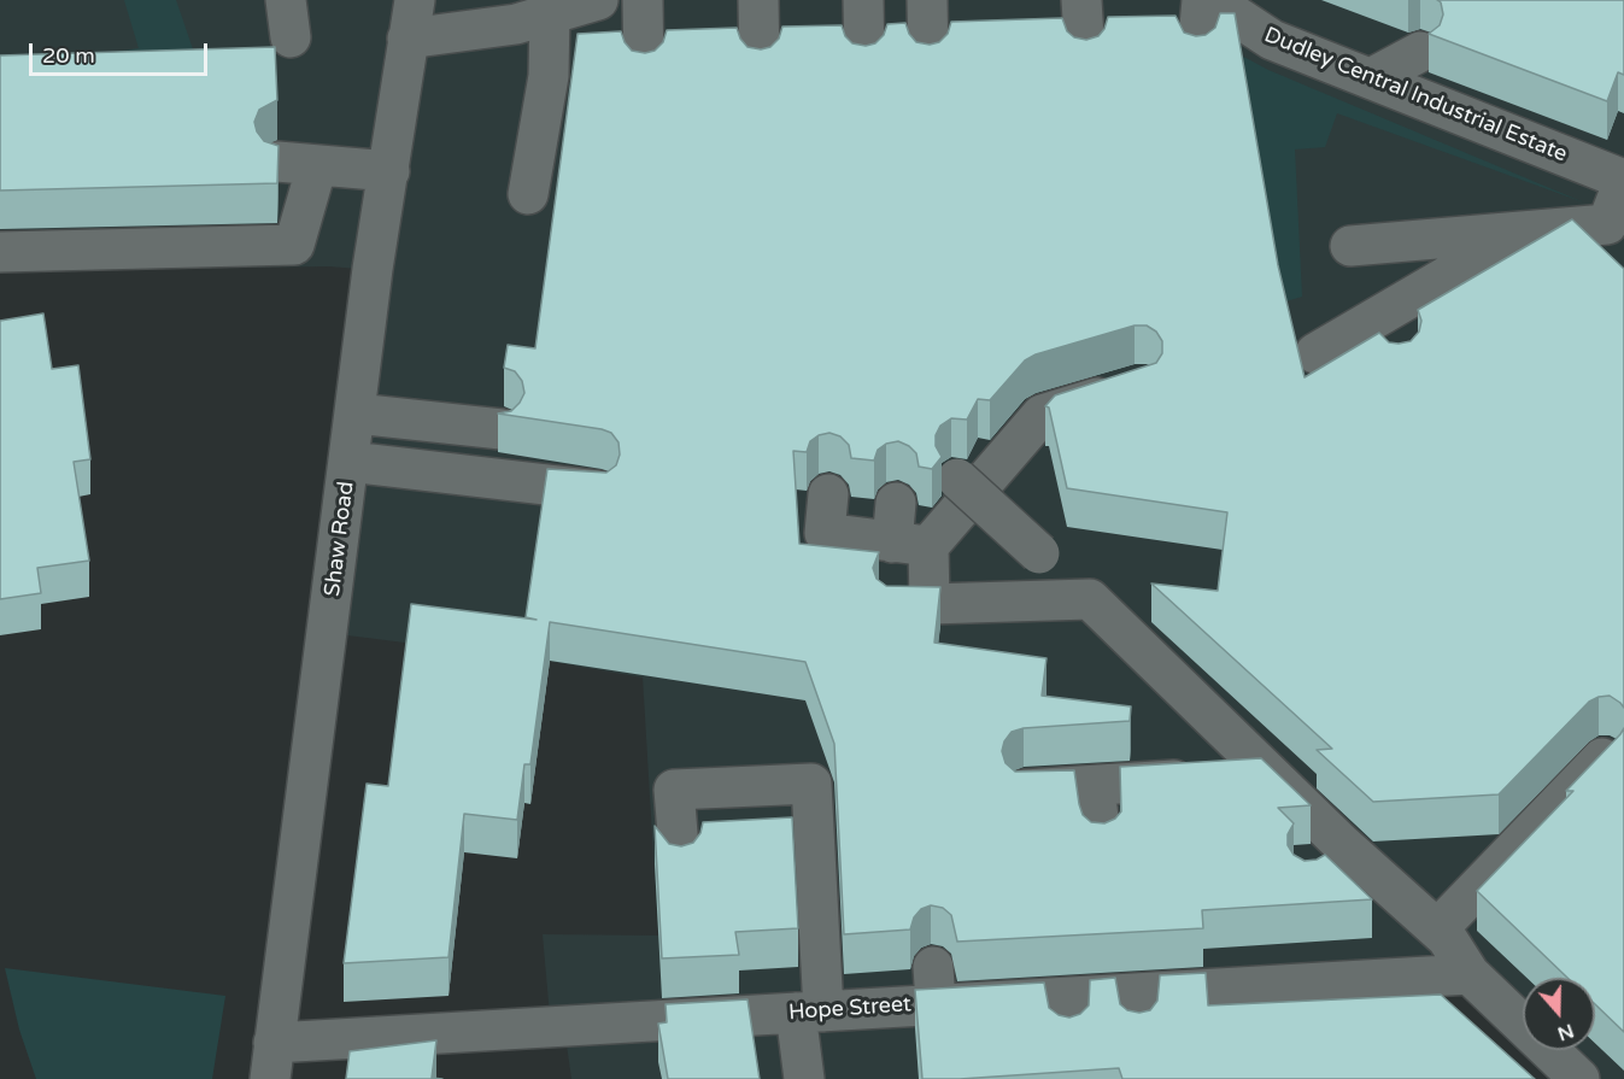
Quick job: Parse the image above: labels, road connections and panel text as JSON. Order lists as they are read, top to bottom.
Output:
{
  "streets": {
    "street": ["Dudley Central Industrial Estate", "Shaw Road", "Hope Street"]
  },
  "crossings": [
    ["Shaw Road", "Hope Street"]
  ],
  "scale_bar": "20 m",
  "north": "bottom"
}
